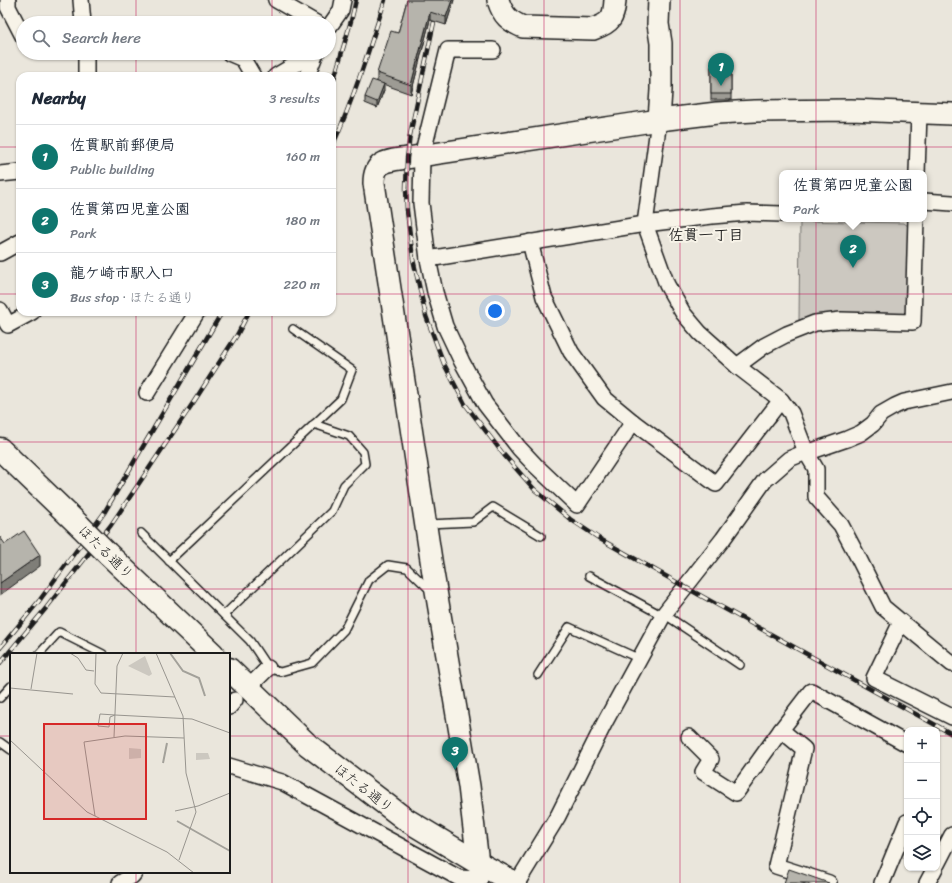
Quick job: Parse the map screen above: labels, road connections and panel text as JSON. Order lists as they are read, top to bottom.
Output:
{
  "streets": {
    "main road": ["ほたる通り"]
  },
  "districts": ["佐貫一丁目"],
  "page": {
    "search": "Search here",
    "pins": ["1", "2", "3"],
    "heading": ["Nearby", "3 results"],
    "list": [
      {
        "mark": "1",
        "name": "佐貫駅前郵便局",
        "note": "Public building",
        "value": "160 m"
      },
      {
        "mark": "2",
        "name": "佐貫第四児童公園",
        "note": "Park",
        "value": "180 m"
      },
      {
        "mark": "3",
        "name": "龍ケ崎市駅入口",
        "note": "Bus stop · ほたる通り",
        "value": "220 m"
      }
    ],
    "popup": ["佐貫第四児童公園", "Park"],
    "map_buttons": ["+", "−"]
  }
}
